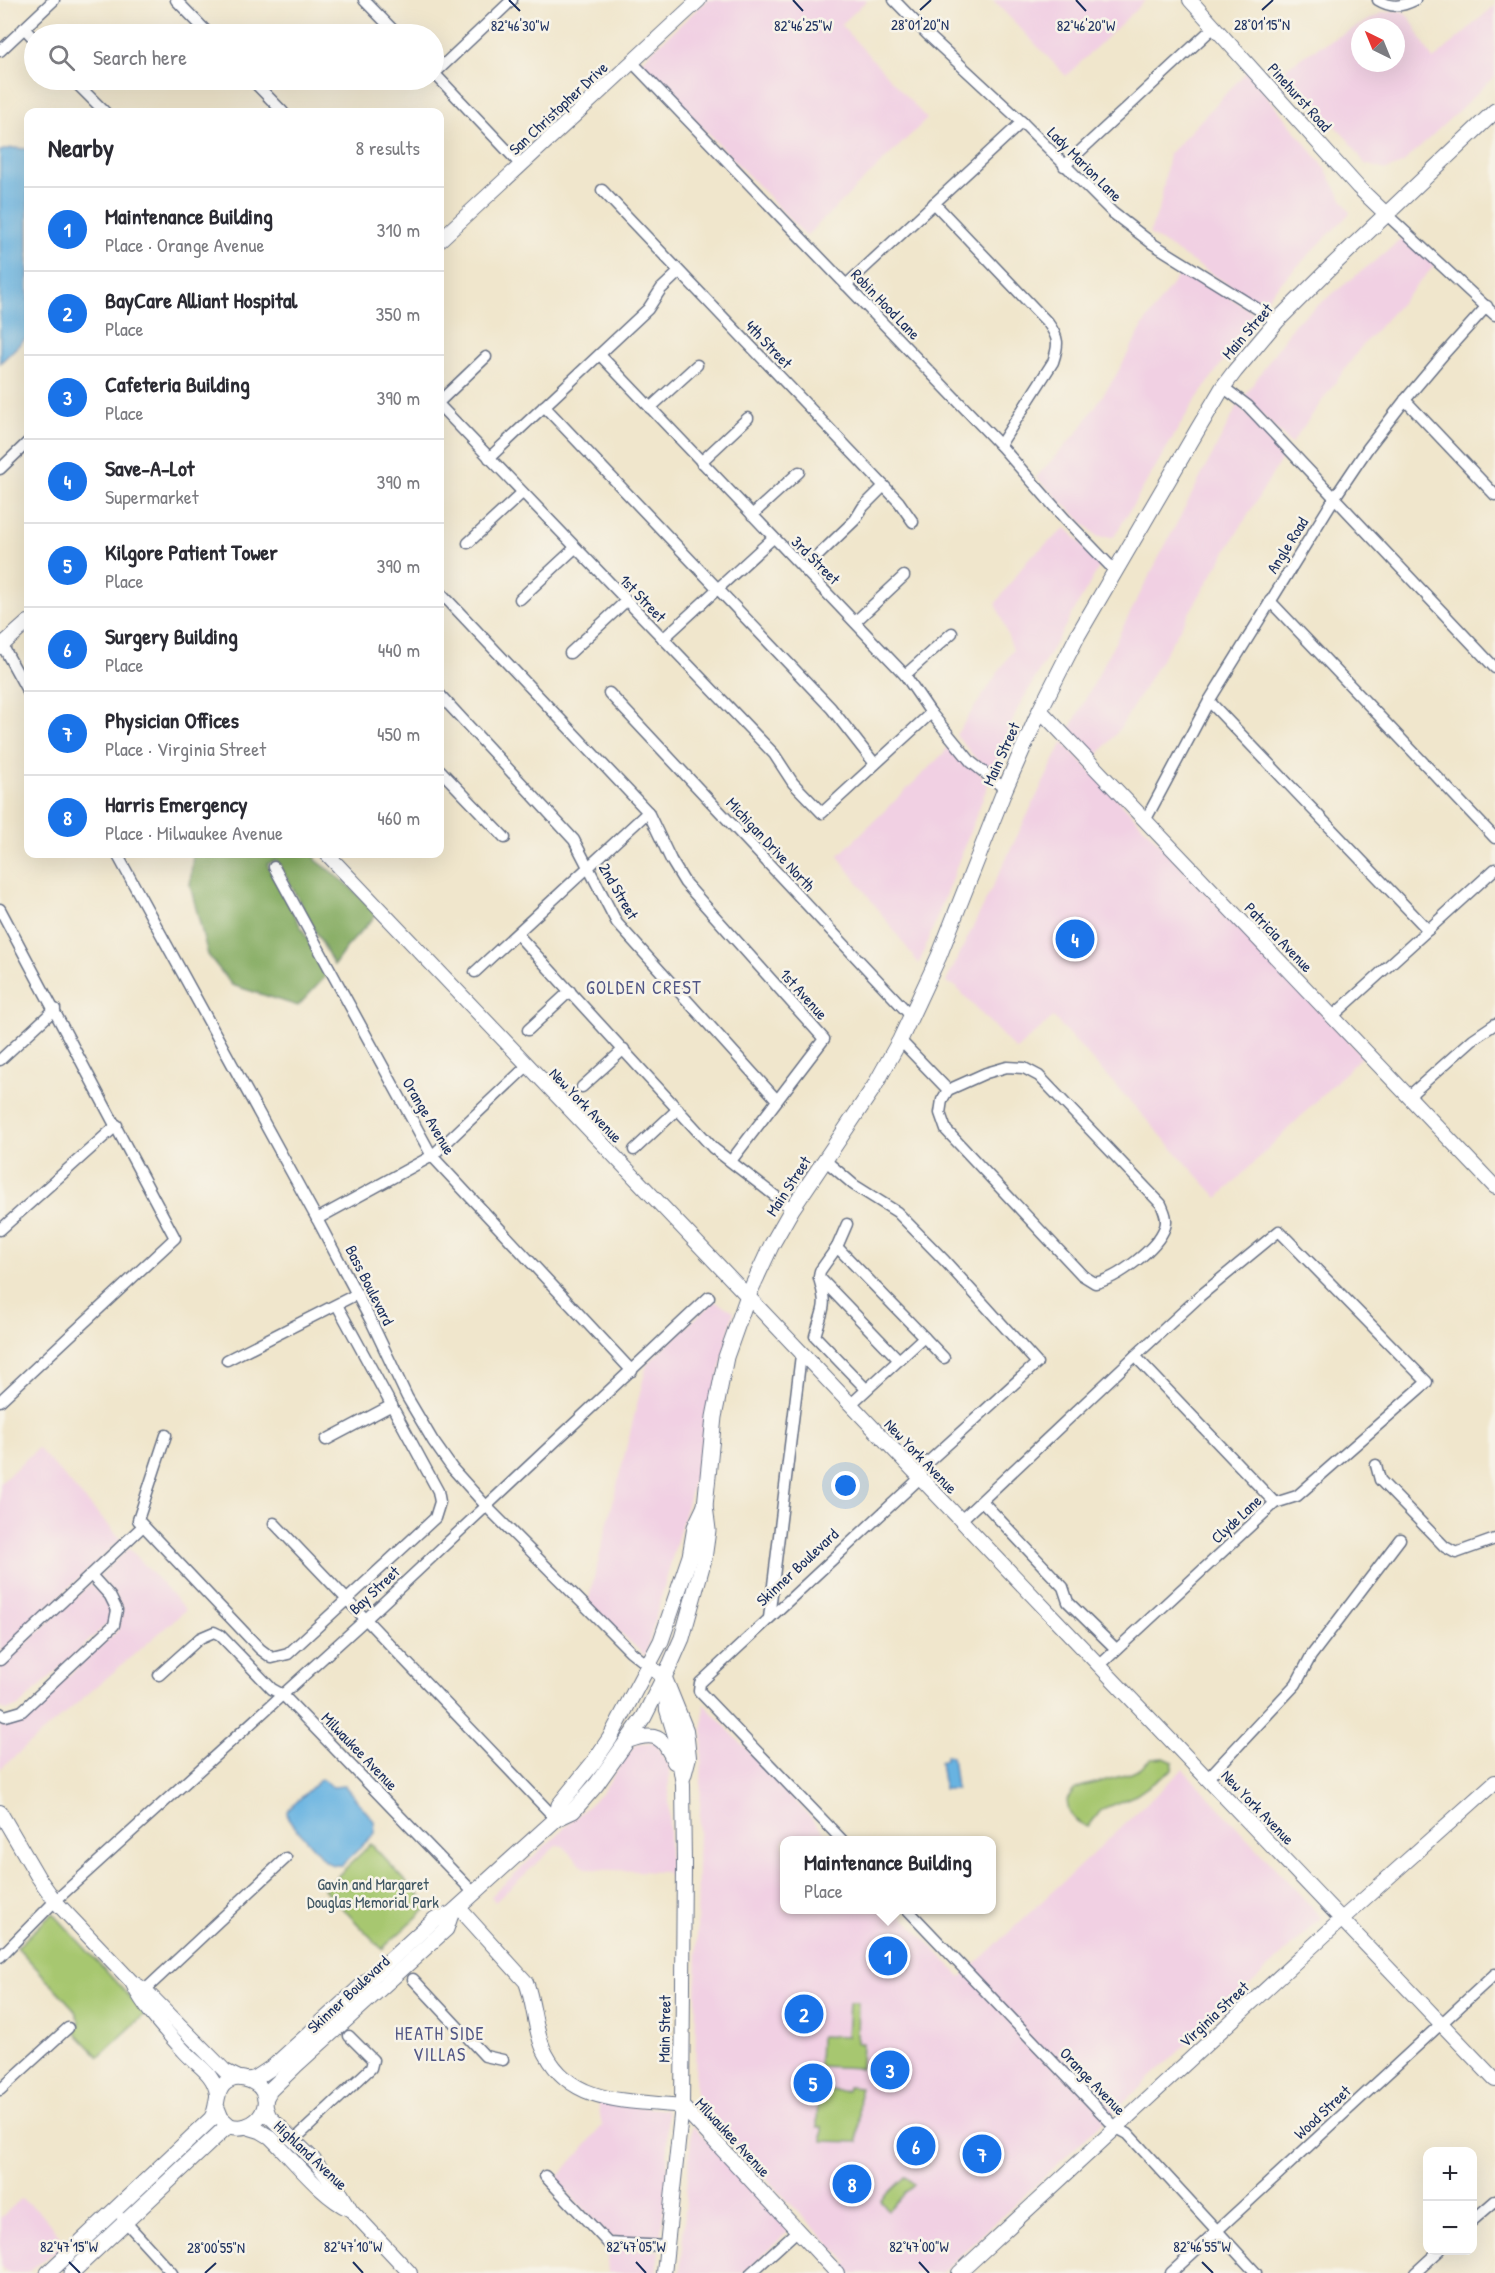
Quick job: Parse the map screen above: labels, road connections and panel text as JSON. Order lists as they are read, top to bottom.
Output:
{
  "streets": {
    "main road": ["Main Street", "Skinner Boulevard"],
    "street": [
      "Pinehurst Road",
      "San Christopher Drive",
      "Lady Marion Lane",
      "Robin Hood Lane",
      "4th Street",
      "Angle Road",
      "3rd Street",
      "1st Street",
      "Michigan Drive North",
      "2nd Street",
      "Patricia Avenue",
      "1st Avenue",
      "New York Avenue",
      "Orange Avenue",
      "Bass Boulevard",
      "Clyde Lane",
      "Bay Street",
      "Milwaukee Avenue",
      "Virginia Street",
      "Wood Street",
      "Highland Avenue"
    ]
  },
  "crossings": [
    ["Pinehurst Road", "Main Street"],
    ["San Christopher Drive", "Robin Hood Lane"],
    ["Lady Marion Lane", "Main Street"],
    ["Robin Hood Lane", "Main Street"],
    ["Main Street", "3rd Street"],
    ["Main Street", "Michigan Drive North"],
    ["Main Street", "Patricia Avenue"],
    ["Main Street", "New York Avenue"],
    ["Main Street", "Bass Boulevard"],
    ["Main Street", "Skinner Boulevard"],
    ["Main Street", "Milwaukee Avenue"],
    ["Angle Road", "Patricia Avenue"],
    ["2nd Street", "1st Avenue"],
    ["New York Avenue", "Clyde Lane"],
    ["New York Avenue", "Skinner Boulevard"],
    ["New York Avenue", "Virginia Street"],
    ["New York Avenue", "Wood Street"],
    ["Orange Avenue", "Bay Street"],
    ["Orange Avenue", "Virginia Street"],
    ["Orange Avenue", "Wood Street"],
    ["Bass Boulevard", "Skinner Boulevard"],
    ["Bass Boulevard", "Bay Street"],
    ["Skinner Boulevard", "Milwaukee Avenue"],
    ["Skinner Boulevard", "Highland Avenue"],
    ["Bay Street", "Milwaukee Avenue"]
  ],
  "districts": ["GOLDEN CREST", "HEATH SIDE VILLAS"],
  "parks": ["Gavin and Margaret Douglas Memorial Park"],
  "north": "top left",
  "page": {
    "search": "Search here",
    "heading": ["Nearby", "8 results"],
    "list": [
      {
        "mark": "1",
        "name": "Maintenance Building",
        "note": "Place · Orange Avenue",
        "value": "310 m"
      },
      {
        "mark": "2",
        "name": "BayCare Alliant Hospital",
        "note": "Place",
        "value": "350 m"
      },
      {
        "mark": "3",
        "name": "Cafeteria Building",
        "note": "Place",
        "value": "390 m"
      },
      {
        "mark": "4",
        "name": "Save-A-Lot",
        "note": "Supermarket",
        "value": "390 m"
      },
      {
        "mark": "5",
        "name": "Kilgore Patient Tower",
        "note": "Place",
        "value": "390 m"
      },
      {
        "mark": "6",
        "name": "Surgery Building",
        "note": "Place",
        "value": "440 m"
      },
      {
        "mark": "7",
        "name": "Physician Offices",
        "note": "Place · Virginia Street",
        "value": "450 m"
      },
      {
        "mark": "8",
        "name": "Harris Emergency",
        "note": "Place · Milwaukee Avenue",
        "value": "460 m"
      }
    ],
    "pins": [
      "4",
      "1",
      "2",
      "3",
      "5",
      "6",
      "7",
      "8"
    ],
    "popup": ["Maintenance Building", "Place"],
    "map_buttons": ["+", "−"]
  },
  "coordinates": [
    "28°01'15\"N",
    "28°01'20\"N",
    "82°46'20\"W",
    "82°46'30\"W",
    "82°46'25\"W",
    "82°47'15\"W",
    "82°47'10\"W",
    "82°47'05\"W",
    "82°47'00\"W",
    "82°46'55\"W",
    "28°00'55\"N"
  ]
}
